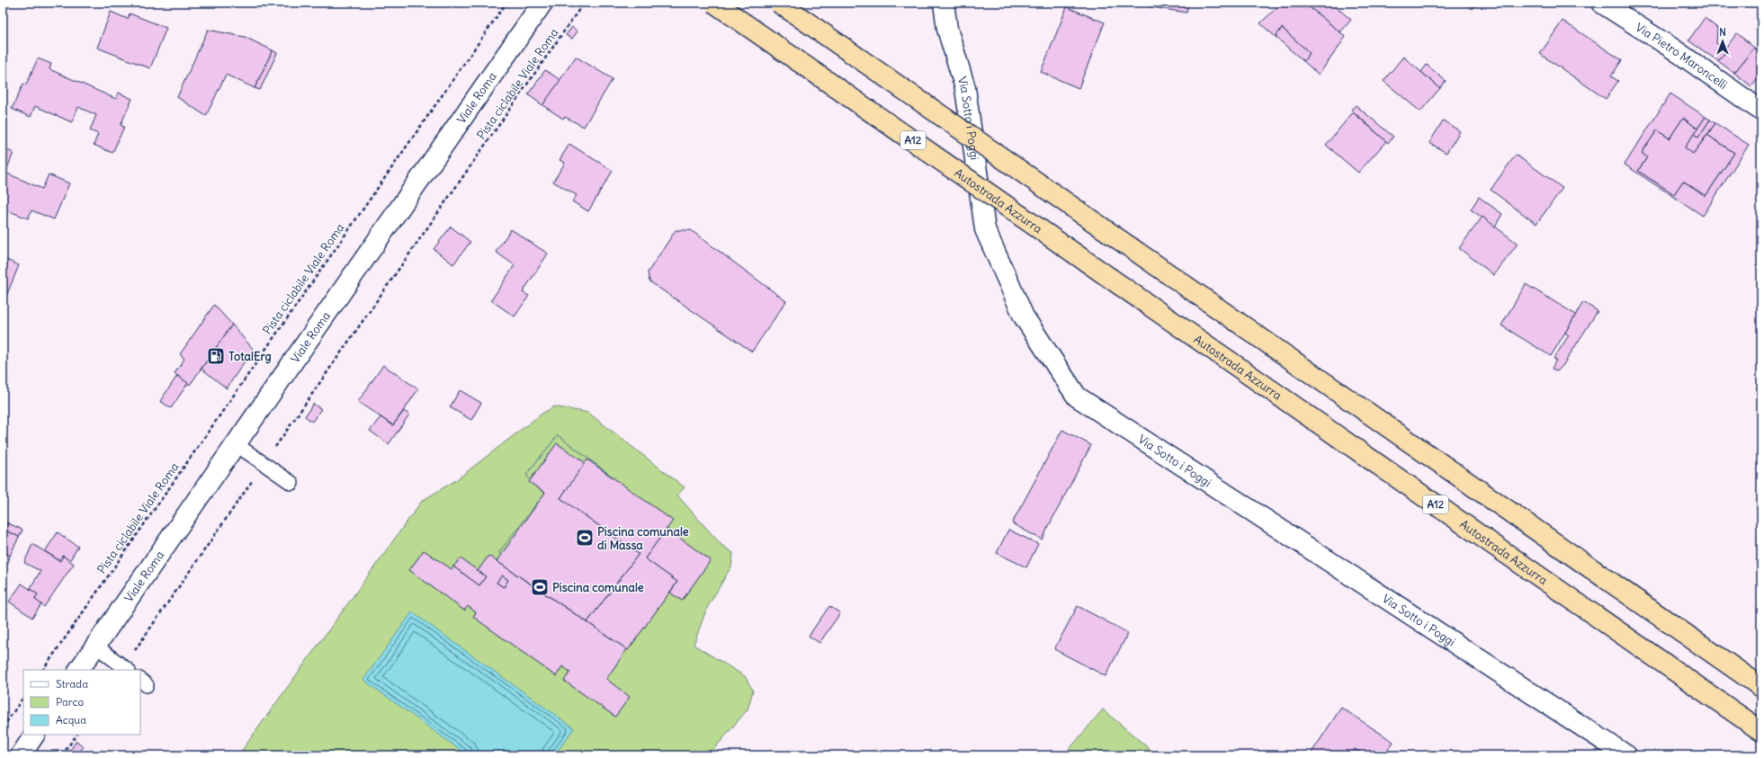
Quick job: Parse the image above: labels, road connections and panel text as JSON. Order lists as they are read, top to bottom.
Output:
{
  "streets": {
    "highway": ["A12", "Autostrada Azzurra"],
    "street": ["Via Pietro Maroncelli", "Viale Roma", "Via Sotto i Poggi"],
    "path": ["Pista ciclabile Viale Roma"]
  },
  "places": {
    "fuel station": ["TotalErg"],
    "sports": ["Piscina comunale di Massa", "Piscina comunale"]
  },
  "legend": ["Strada", "Parco", "Acqua"],
  "north": "top"
}
